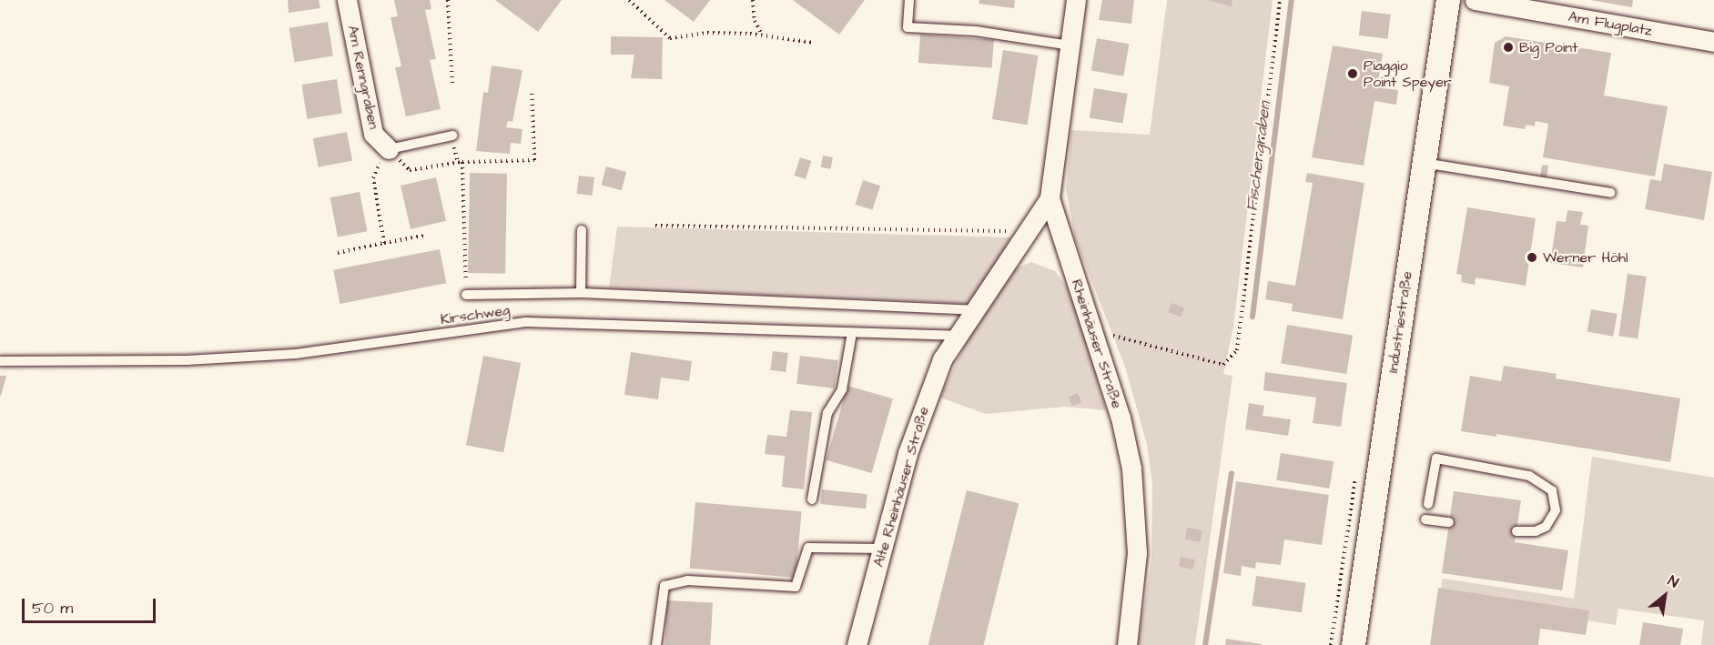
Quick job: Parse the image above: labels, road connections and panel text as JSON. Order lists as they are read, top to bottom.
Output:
{
  "streets": {
    "street": [
      "Am Flugplatz",
      "Am Renngraben",
      "Industriestraße",
      "Rheinhäuser Straße",
      "Alte Rheinhäuser Straße"
    ],
    "lane": ["Kirschweg"]
  },
  "crossings": [
    ["Kirschweg", "Alte Rheinhäuser Straße"],
    ["Rheinhäuser Straße", "Alte Rheinhäuser Straße"]
  ],
  "water": ["Fischergraben"],
  "places": ["Big Point", "Piaggio Point Speyer", "Werner Höhl"],
  "scale_bar": "50 m",
  "north": "top right"
}
